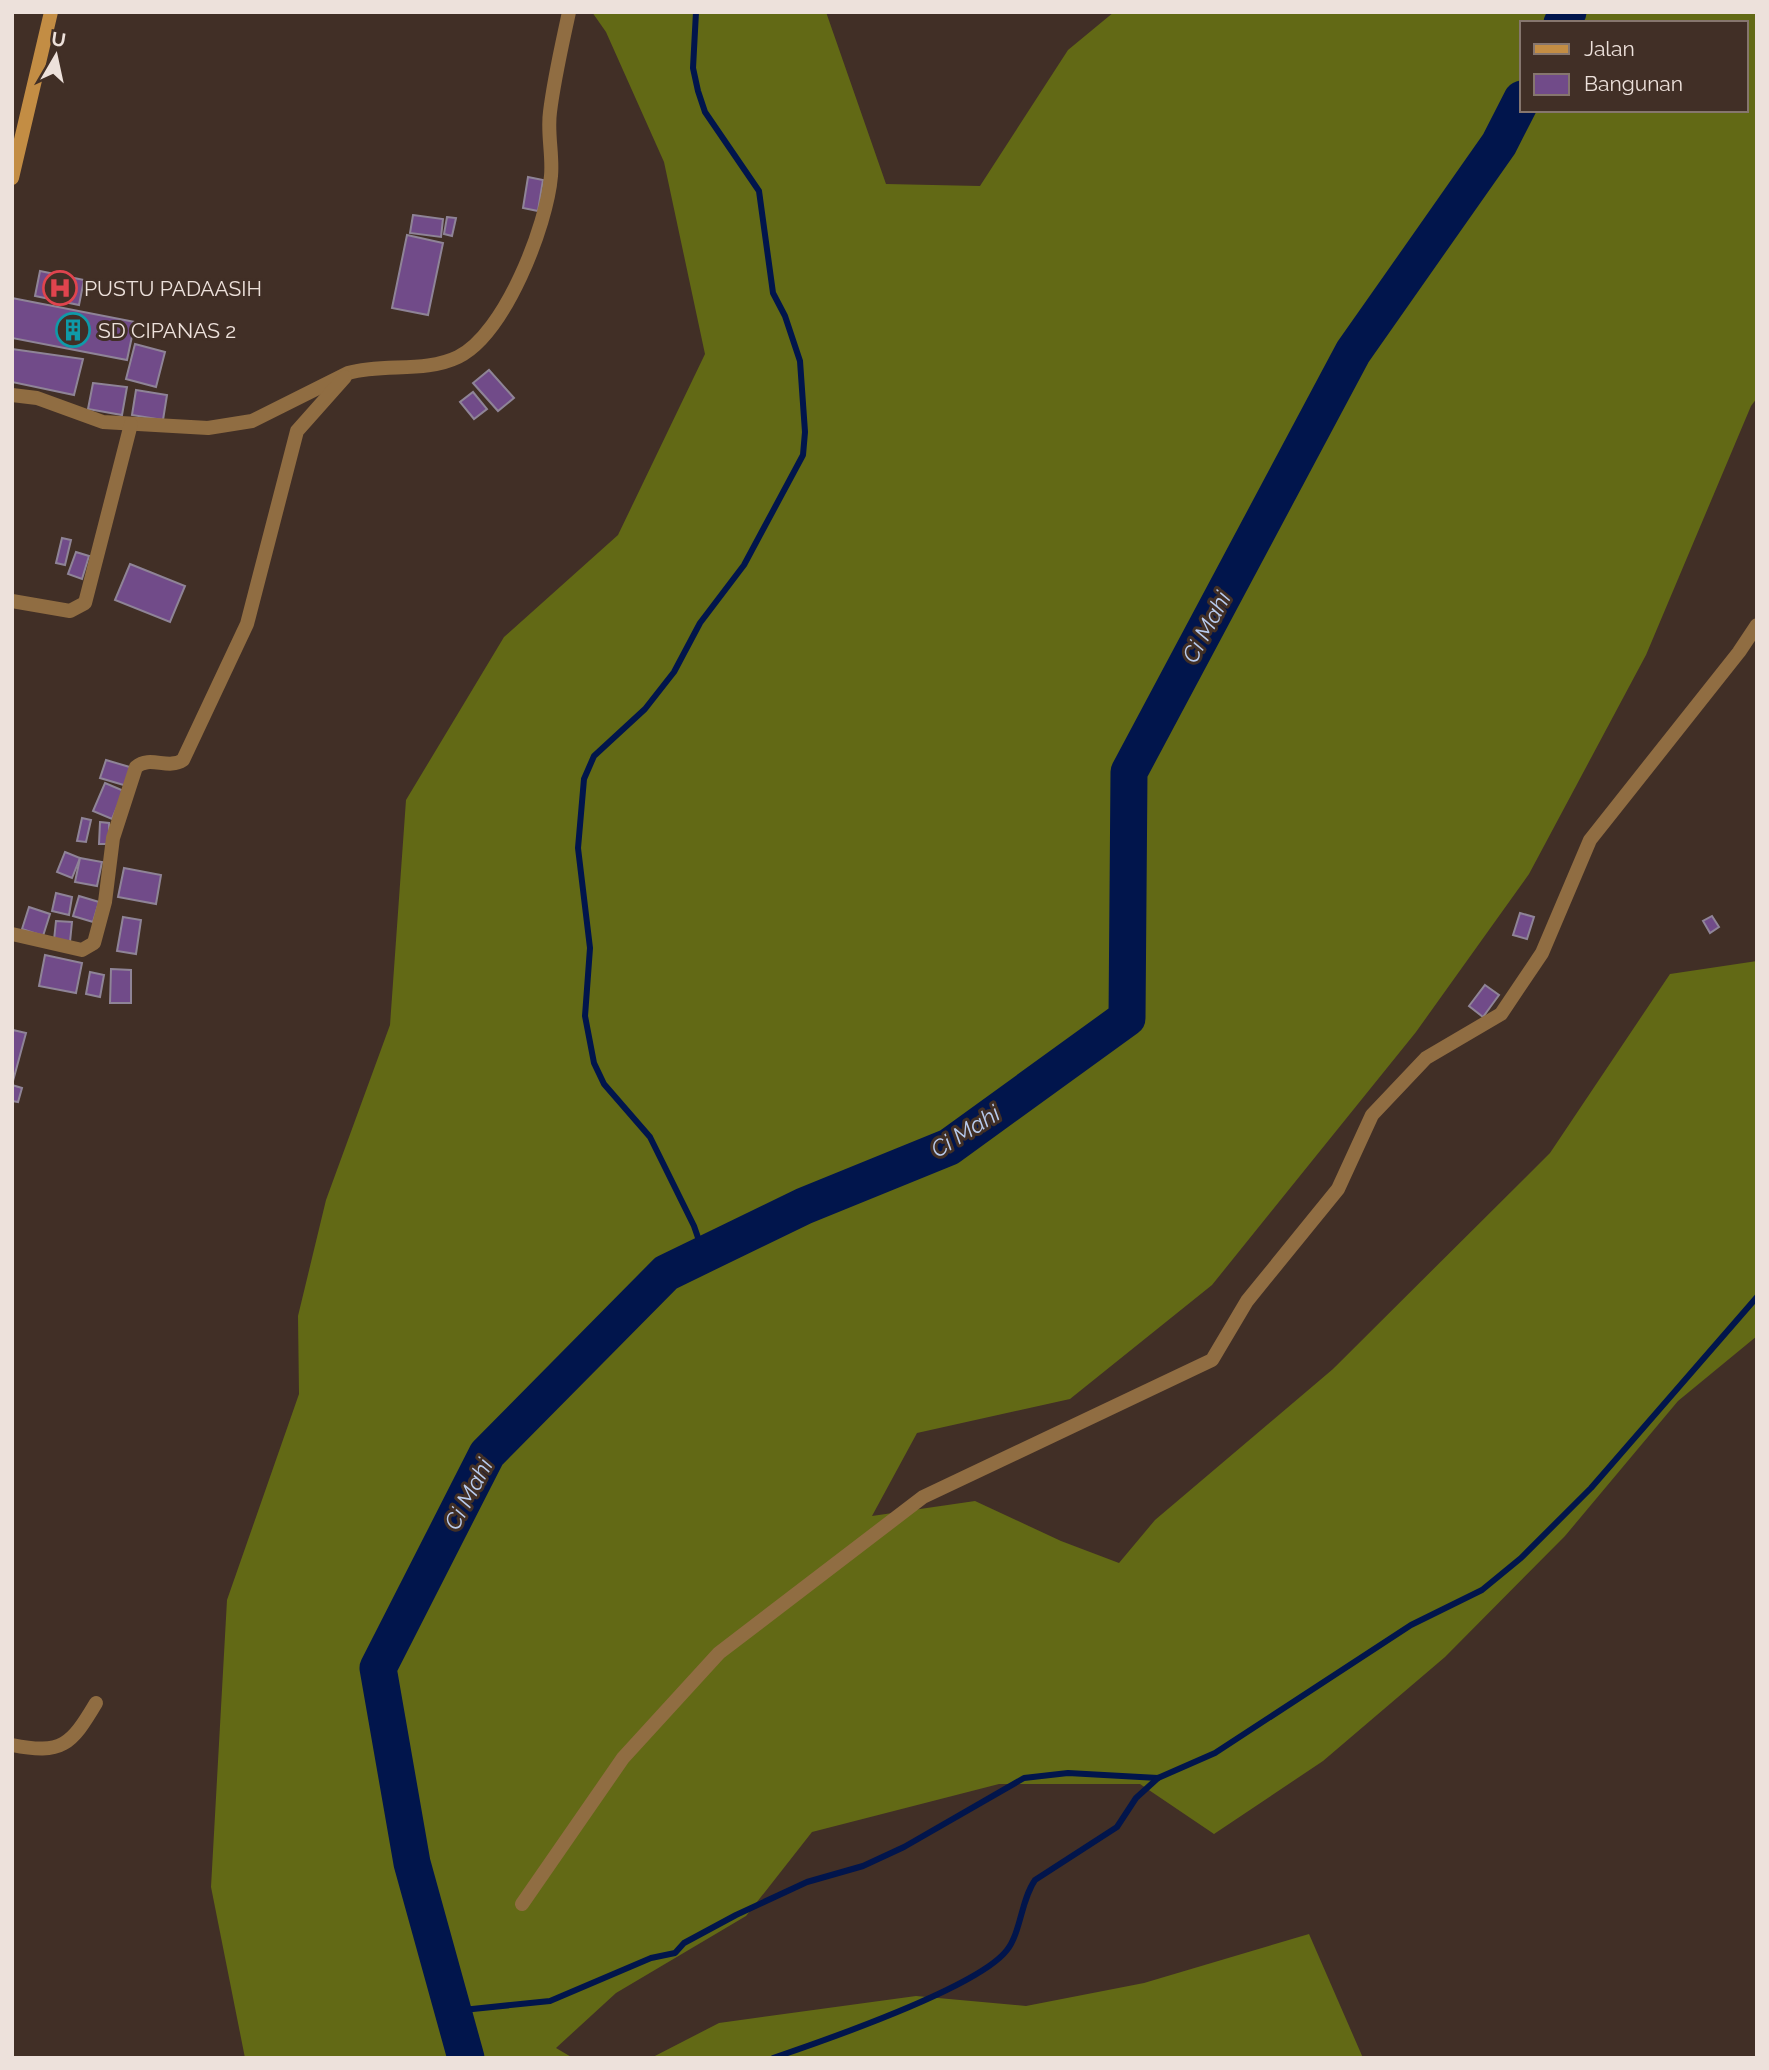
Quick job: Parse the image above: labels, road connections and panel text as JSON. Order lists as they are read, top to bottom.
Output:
{
  "water": ["Ci Mahi"],
  "places": {
    "hospital": ["PUSTU PADAASIH"],
    "building": ["SD CIPANAS 2"]
  },
  "legend": ["Jalan", "Bangunan"],
  "north": "top"
}
